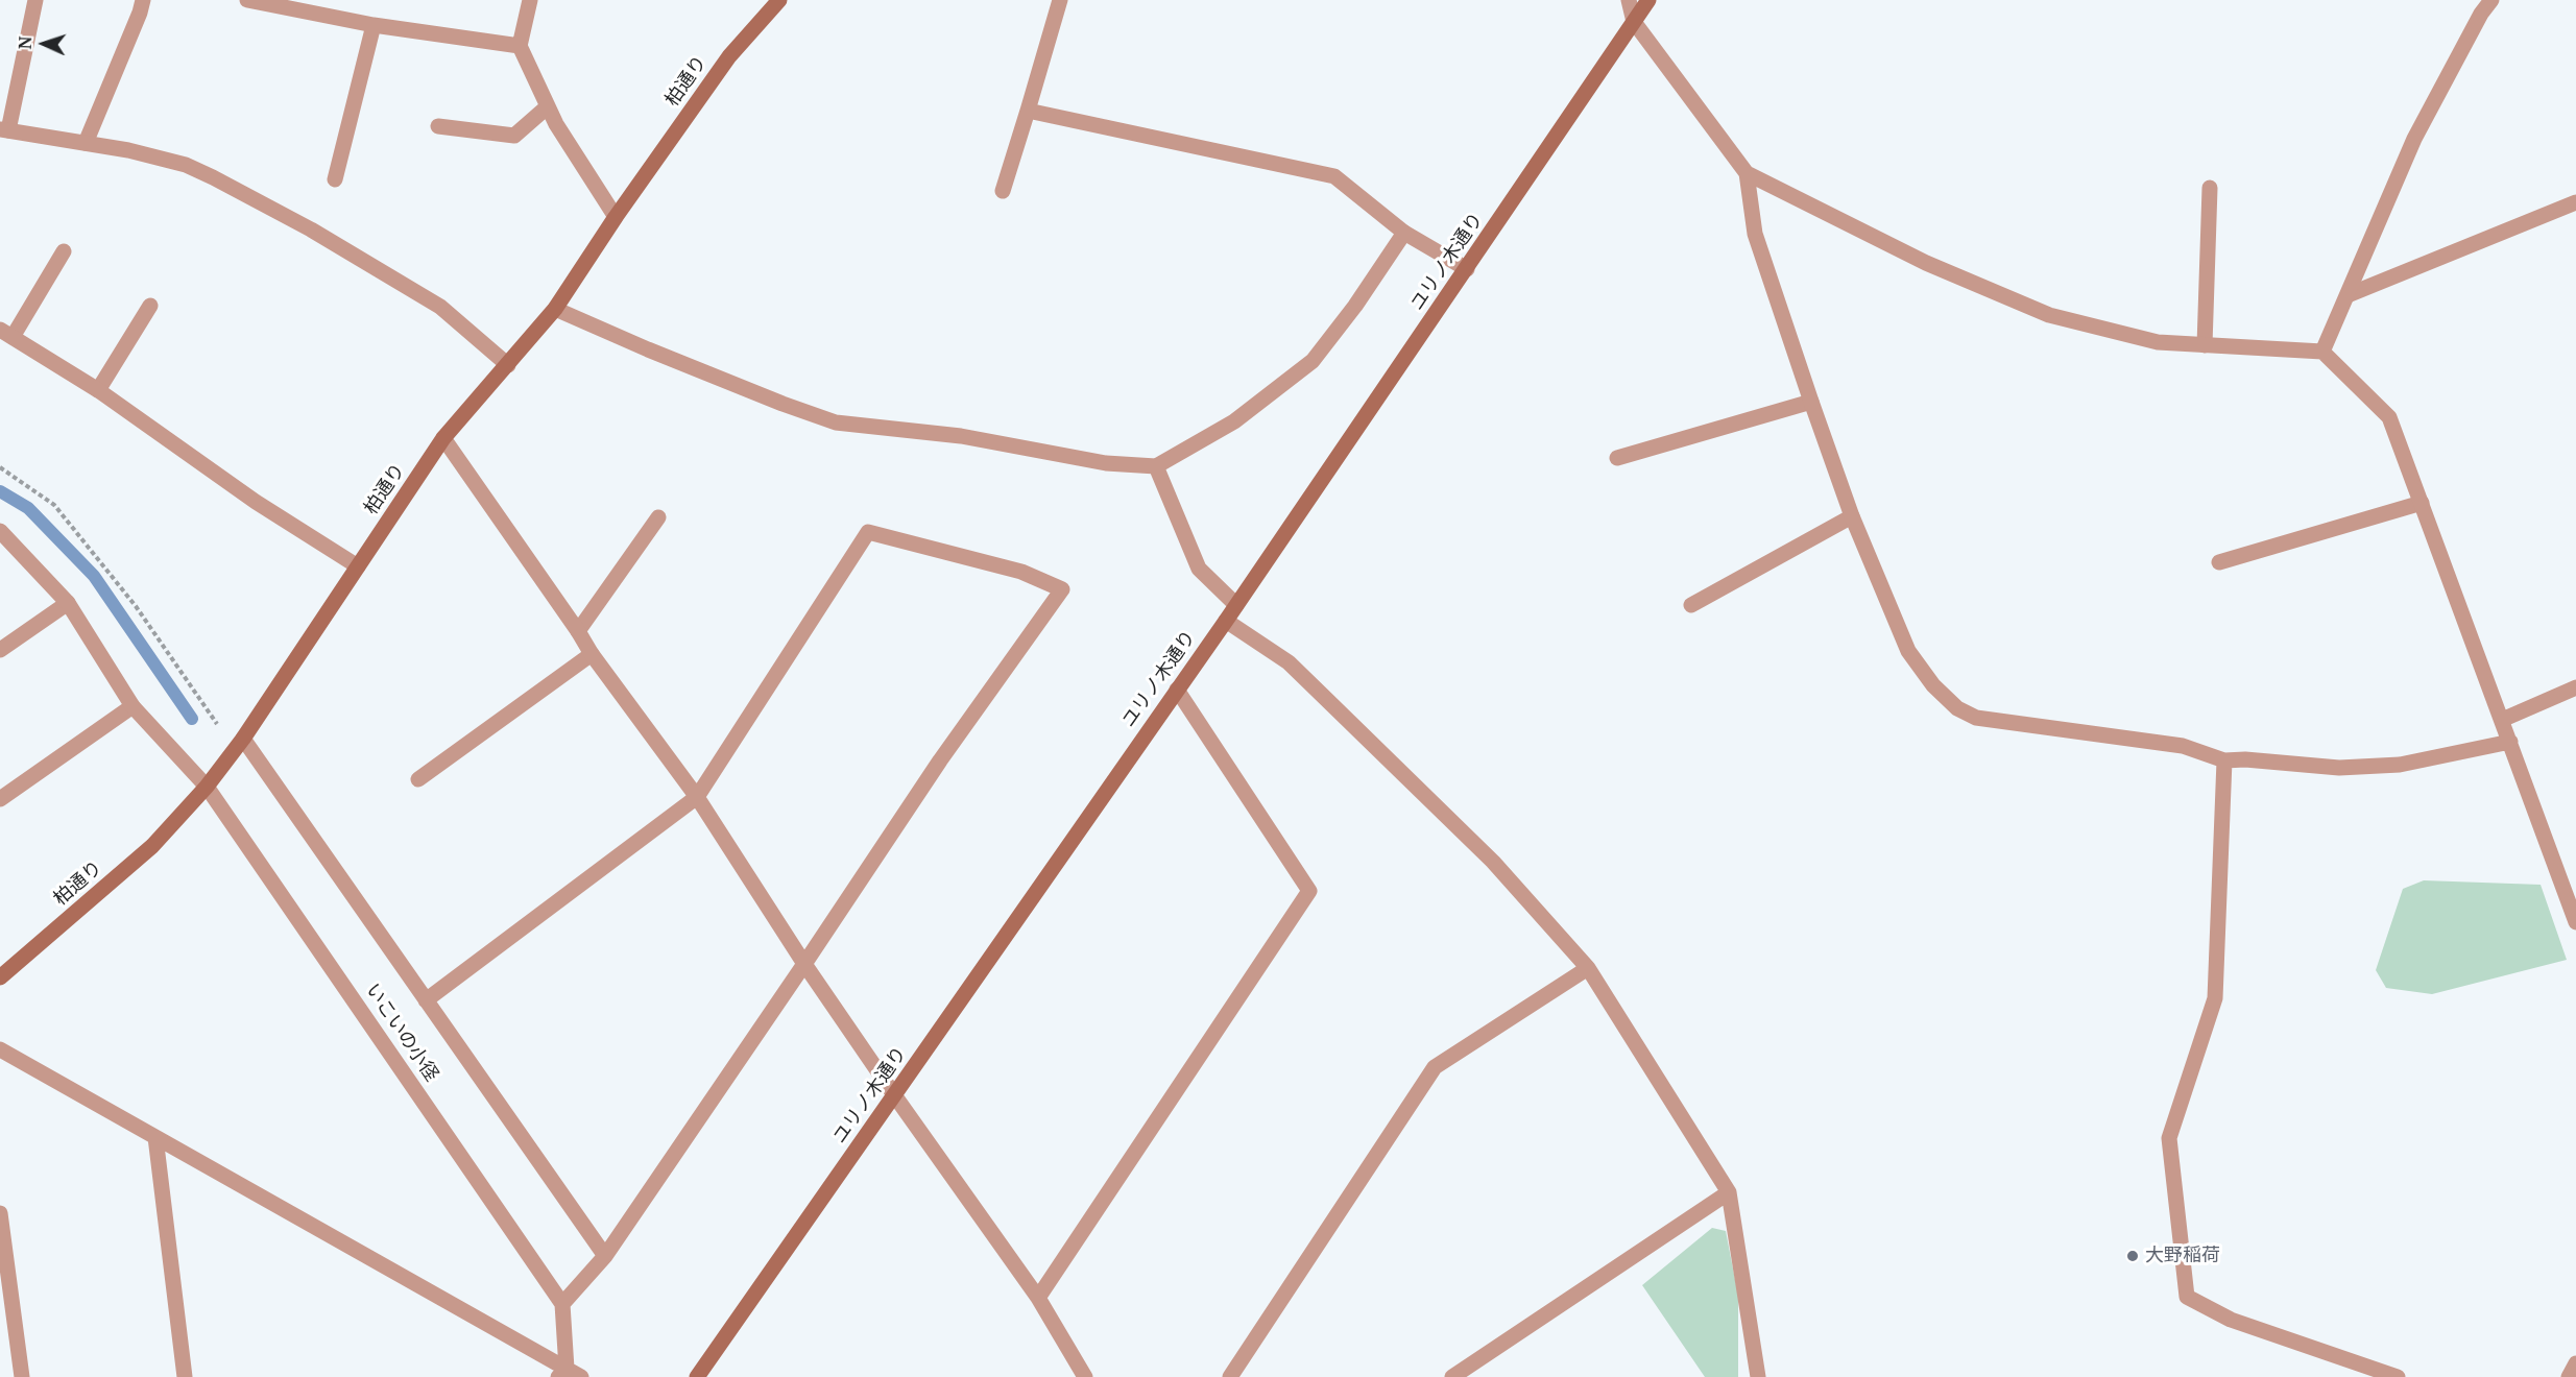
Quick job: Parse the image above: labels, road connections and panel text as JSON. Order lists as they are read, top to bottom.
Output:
{
  "streets": {
    "street": ["柏通り", "ユリノ木通り", "いこいの小径"]
  },
  "crossings": [
    ["柏通り", "いこいの小径"]
  ],
  "places": ["大野稲荷"],
  "north": "left"
}
